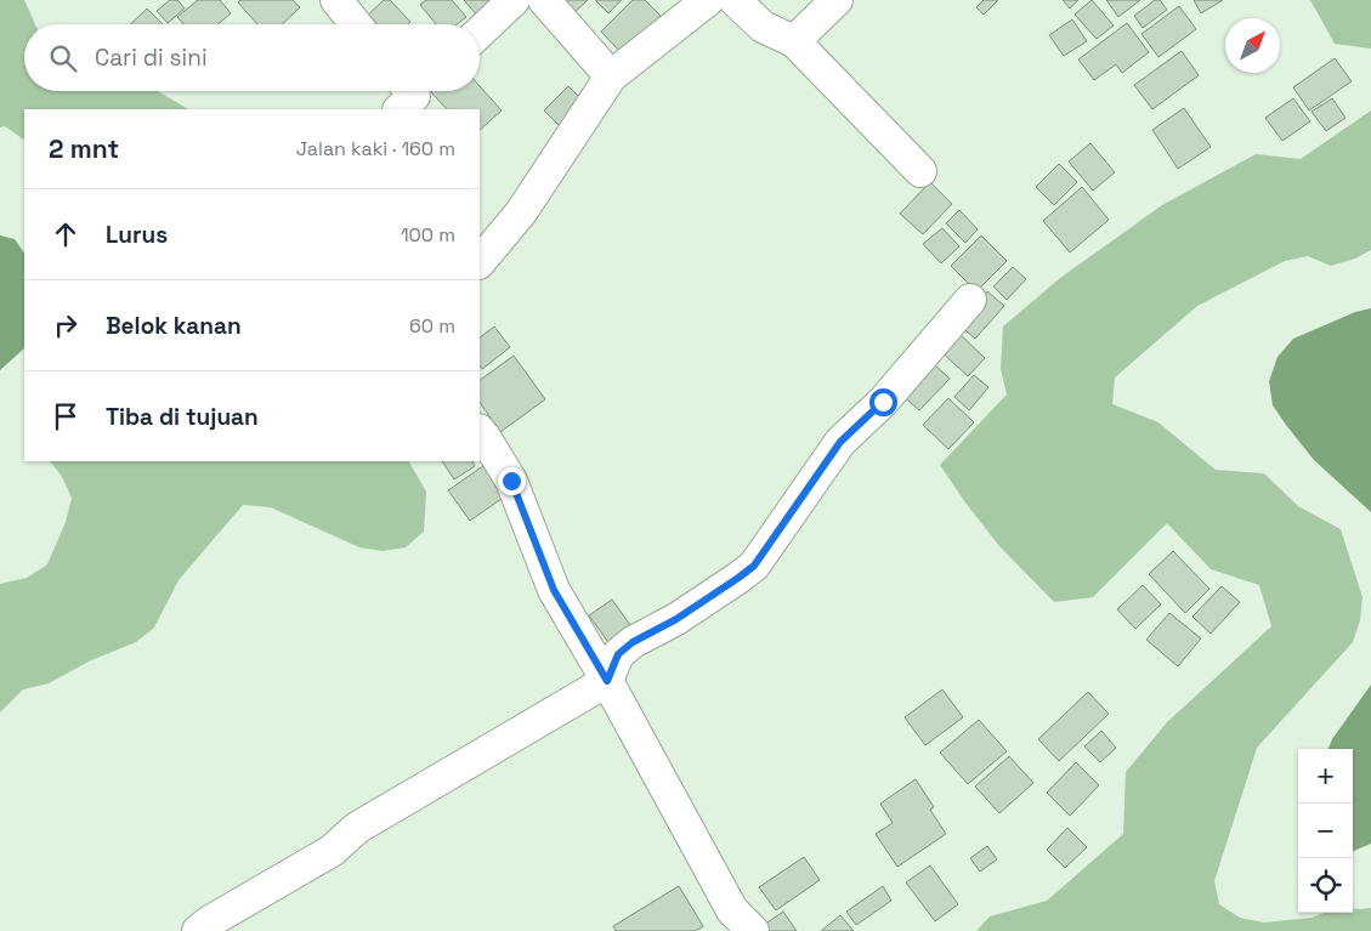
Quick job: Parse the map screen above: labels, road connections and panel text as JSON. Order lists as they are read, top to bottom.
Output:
{
  "north": "top right",
  "page": {
    "search": "Cari di sini",
    "heading": ["2 mnt", "Jalan kaki · 160 m"],
    "list": [
      ["Lurus", "100 m"],
      ["Belok kanan", "60 m"],
      "Tiba di tujuan"
    ],
    "map_buttons": ["+", "−"]
  }
}
